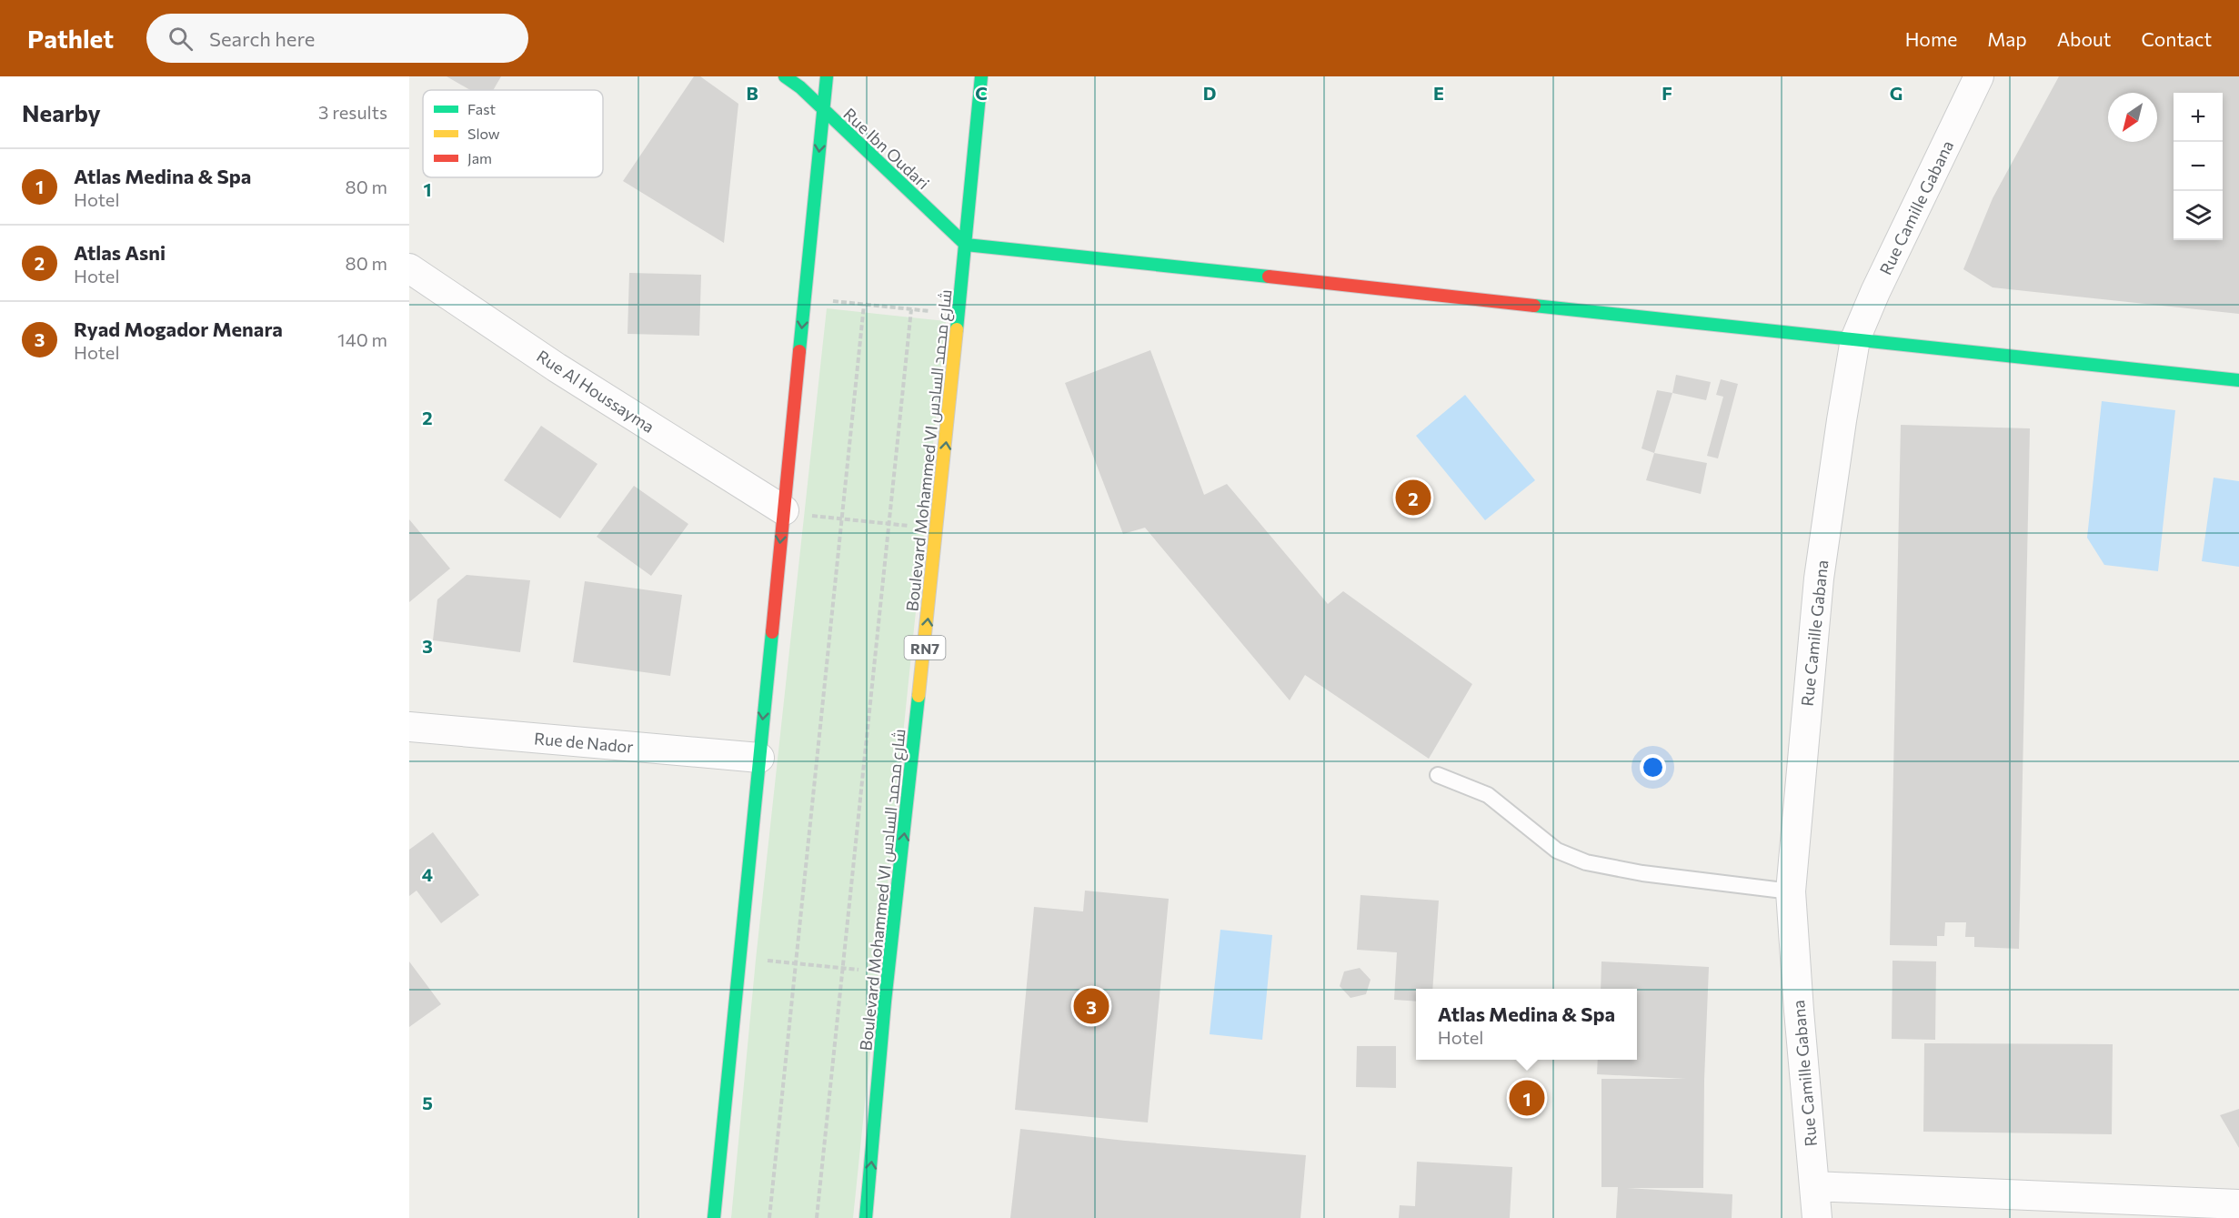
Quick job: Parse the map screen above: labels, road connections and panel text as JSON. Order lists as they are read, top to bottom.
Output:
{
  "streets": {
    "main road": ["Rue Ibn Oudari", "Boulevard Mohammed VI شارع محمد السادس", "RN7"],
    "street": ["Rue Camille Gabana", "Rue Al Houssayma", "Rue de Nador"]
  },
  "crossings": [
    ["Rue Ibn Oudari", "Boulevard Mohammed VI شارع محمد السادس"]
  ],
  "one_way": ["Boulevard Mohammed VI شارع محمد السادس"],
  "legend": ["Fast", "Slow", "Jam"],
  "north": "bottom left",
  "page": {
    "header": "Pathlet",
    "search": "Search here",
    "nav": [
      "Home",
      "Map",
      "About",
      "Contact"
    ],
    "heading": ["Nearby", "3 results"],
    "map_buttons": ["+", "−"],
    "list": [
      {
        "mark": "1",
        "name": "Atlas Medina & Spa",
        "note": "Hotel",
        "value": "80 m"
      },
      {
        "mark": "2",
        "name": "Atlas Asni",
        "note": "Hotel",
        "value": "80 m"
      },
      {
        "mark": "3",
        "name": "Ryad Mogador Menara",
        "note": "Hotel",
        "value": "140 m"
      }
    ],
    "pins": ["2", "3", "1"],
    "popup": ["Atlas Medina & Spa", "Hotel"]
  },
  "grid": {
    "columns": [
      "B",
      "C",
      "D",
      "E",
      "F",
      "G"
    ],
    "rows": [
      "1",
      "2",
      "3",
      "4",
      "5"
    ]
  }
}
